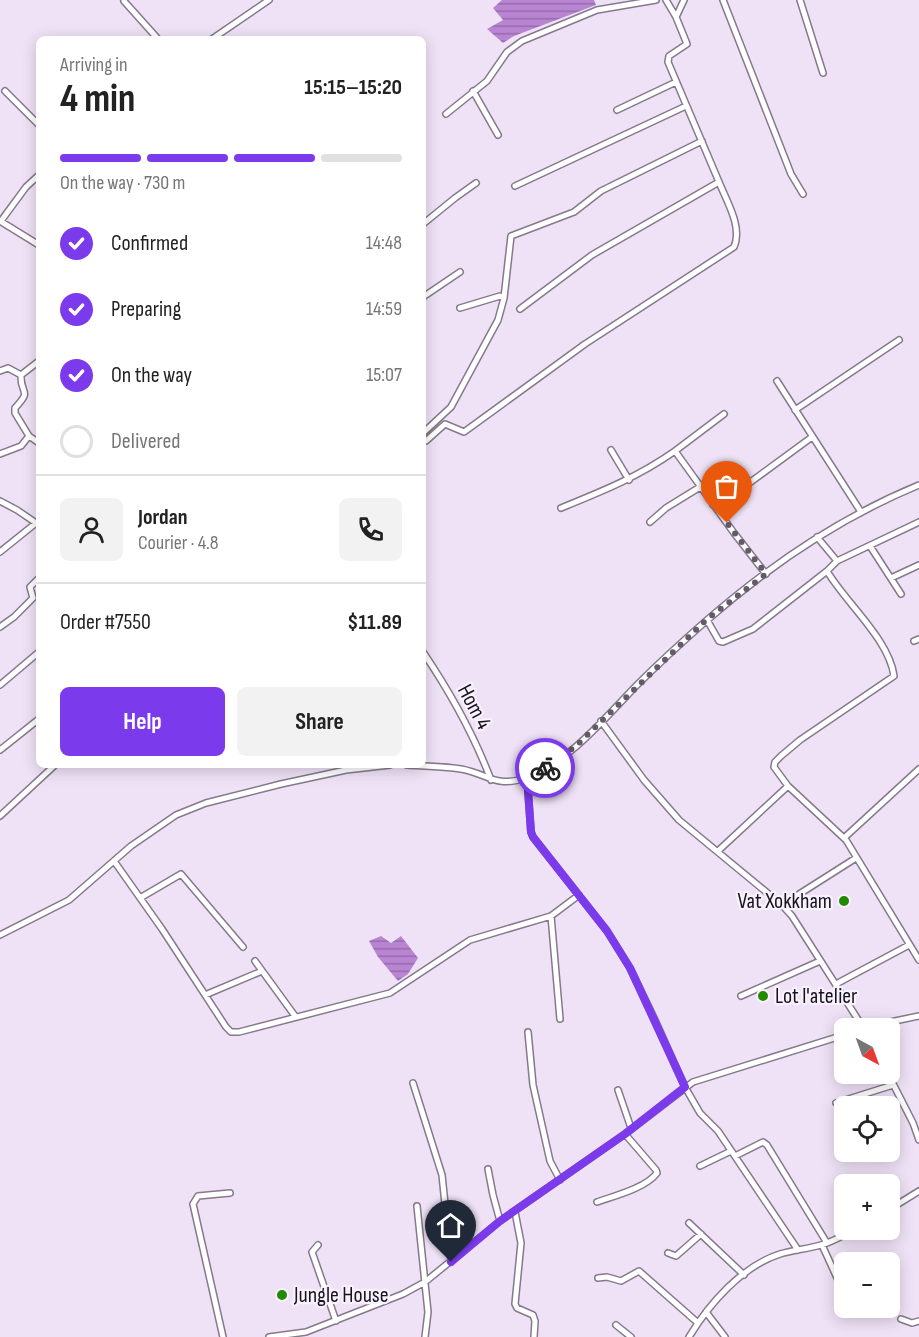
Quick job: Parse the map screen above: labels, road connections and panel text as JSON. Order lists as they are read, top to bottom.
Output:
{
  "streets": {
    "street": ["Hom 4"]
  },
  "places": ["Vat Xokkham", "Lot l'atelier", "Jungle House"],
  "north": "bottom right",
  "page": {
    "heading": ["4 min", "Arriving in", "15:15–15:20"],
    "panel": [
      "Jordan",
      "Courier · 4.8",
      "Order #7550",
      "$11.89"
    ],
    "bar": "On the way · 730 m",
    "list": [
      ["Confirmed", "14:48"],
      ["Preparing", "14:59"],
      ["On the way", "15:07"],
      "Delivered"
    ],
    "buttons": ["Help", "Share"],
    "map_buttons": ["+", "−"]
  }
}
